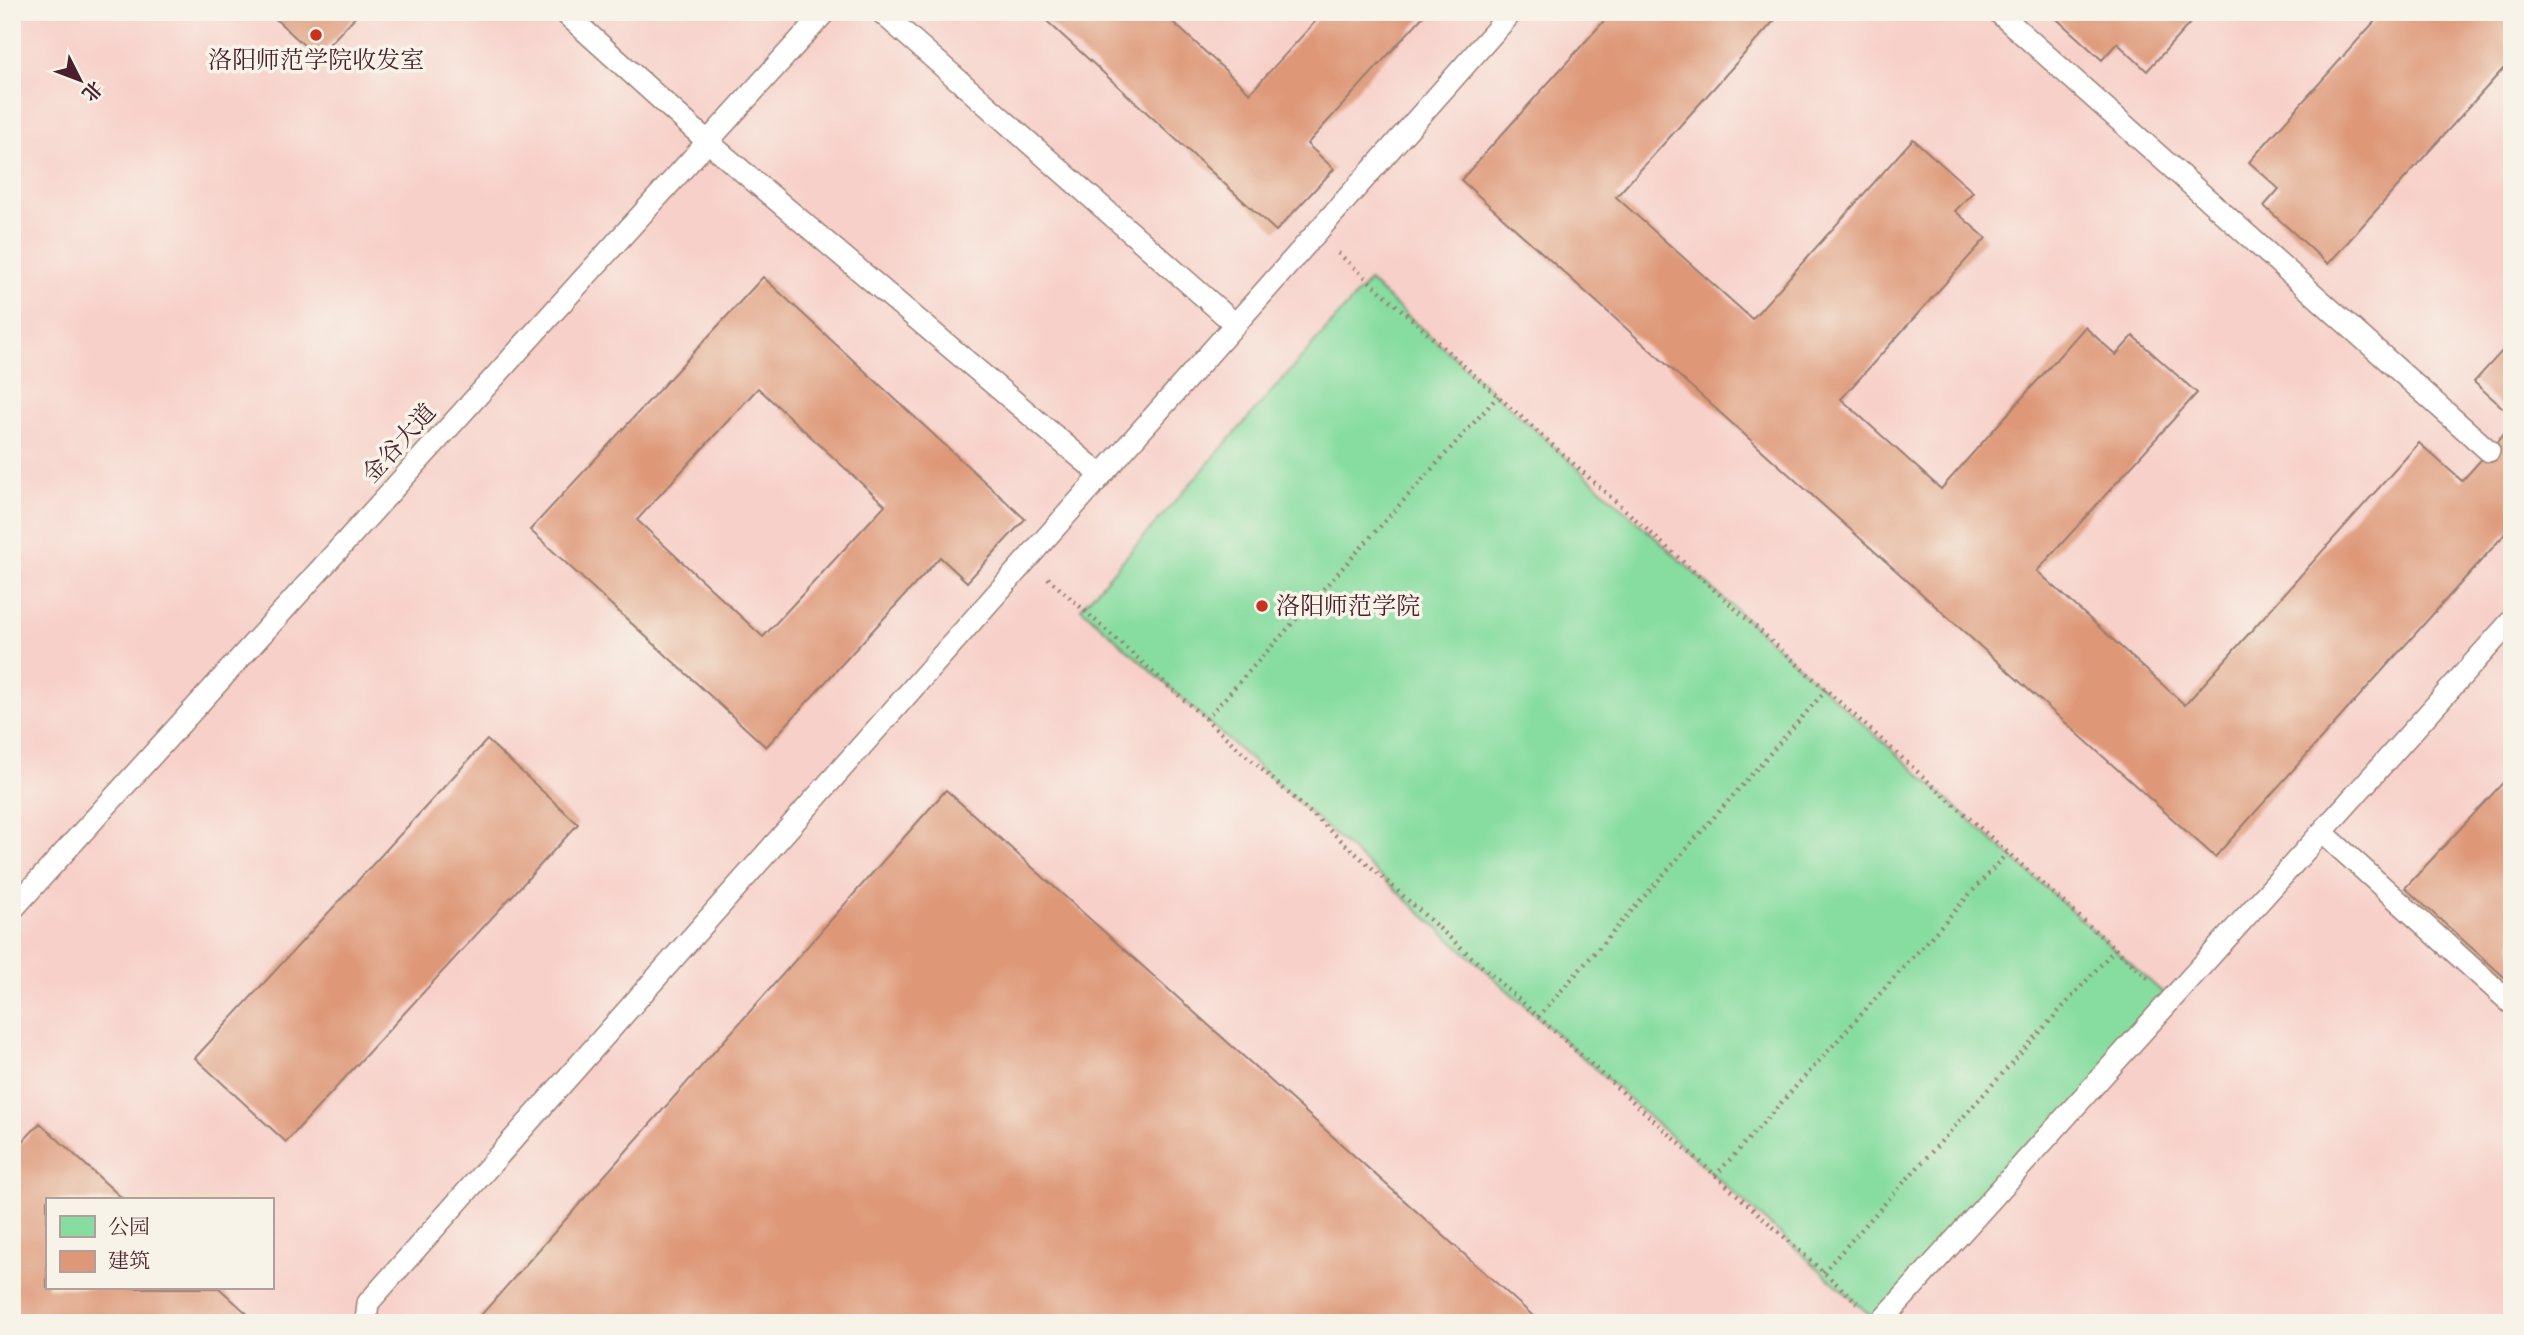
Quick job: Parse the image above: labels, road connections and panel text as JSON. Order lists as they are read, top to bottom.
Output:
{
  "streets": {
    "lane": ["金谷大道"]
  },
  "places": ["洛阳师范学院收发室", "洛阳师范学院"],
  "legend": ["公园", "建筑"],
  "north": "bottom right"
}
